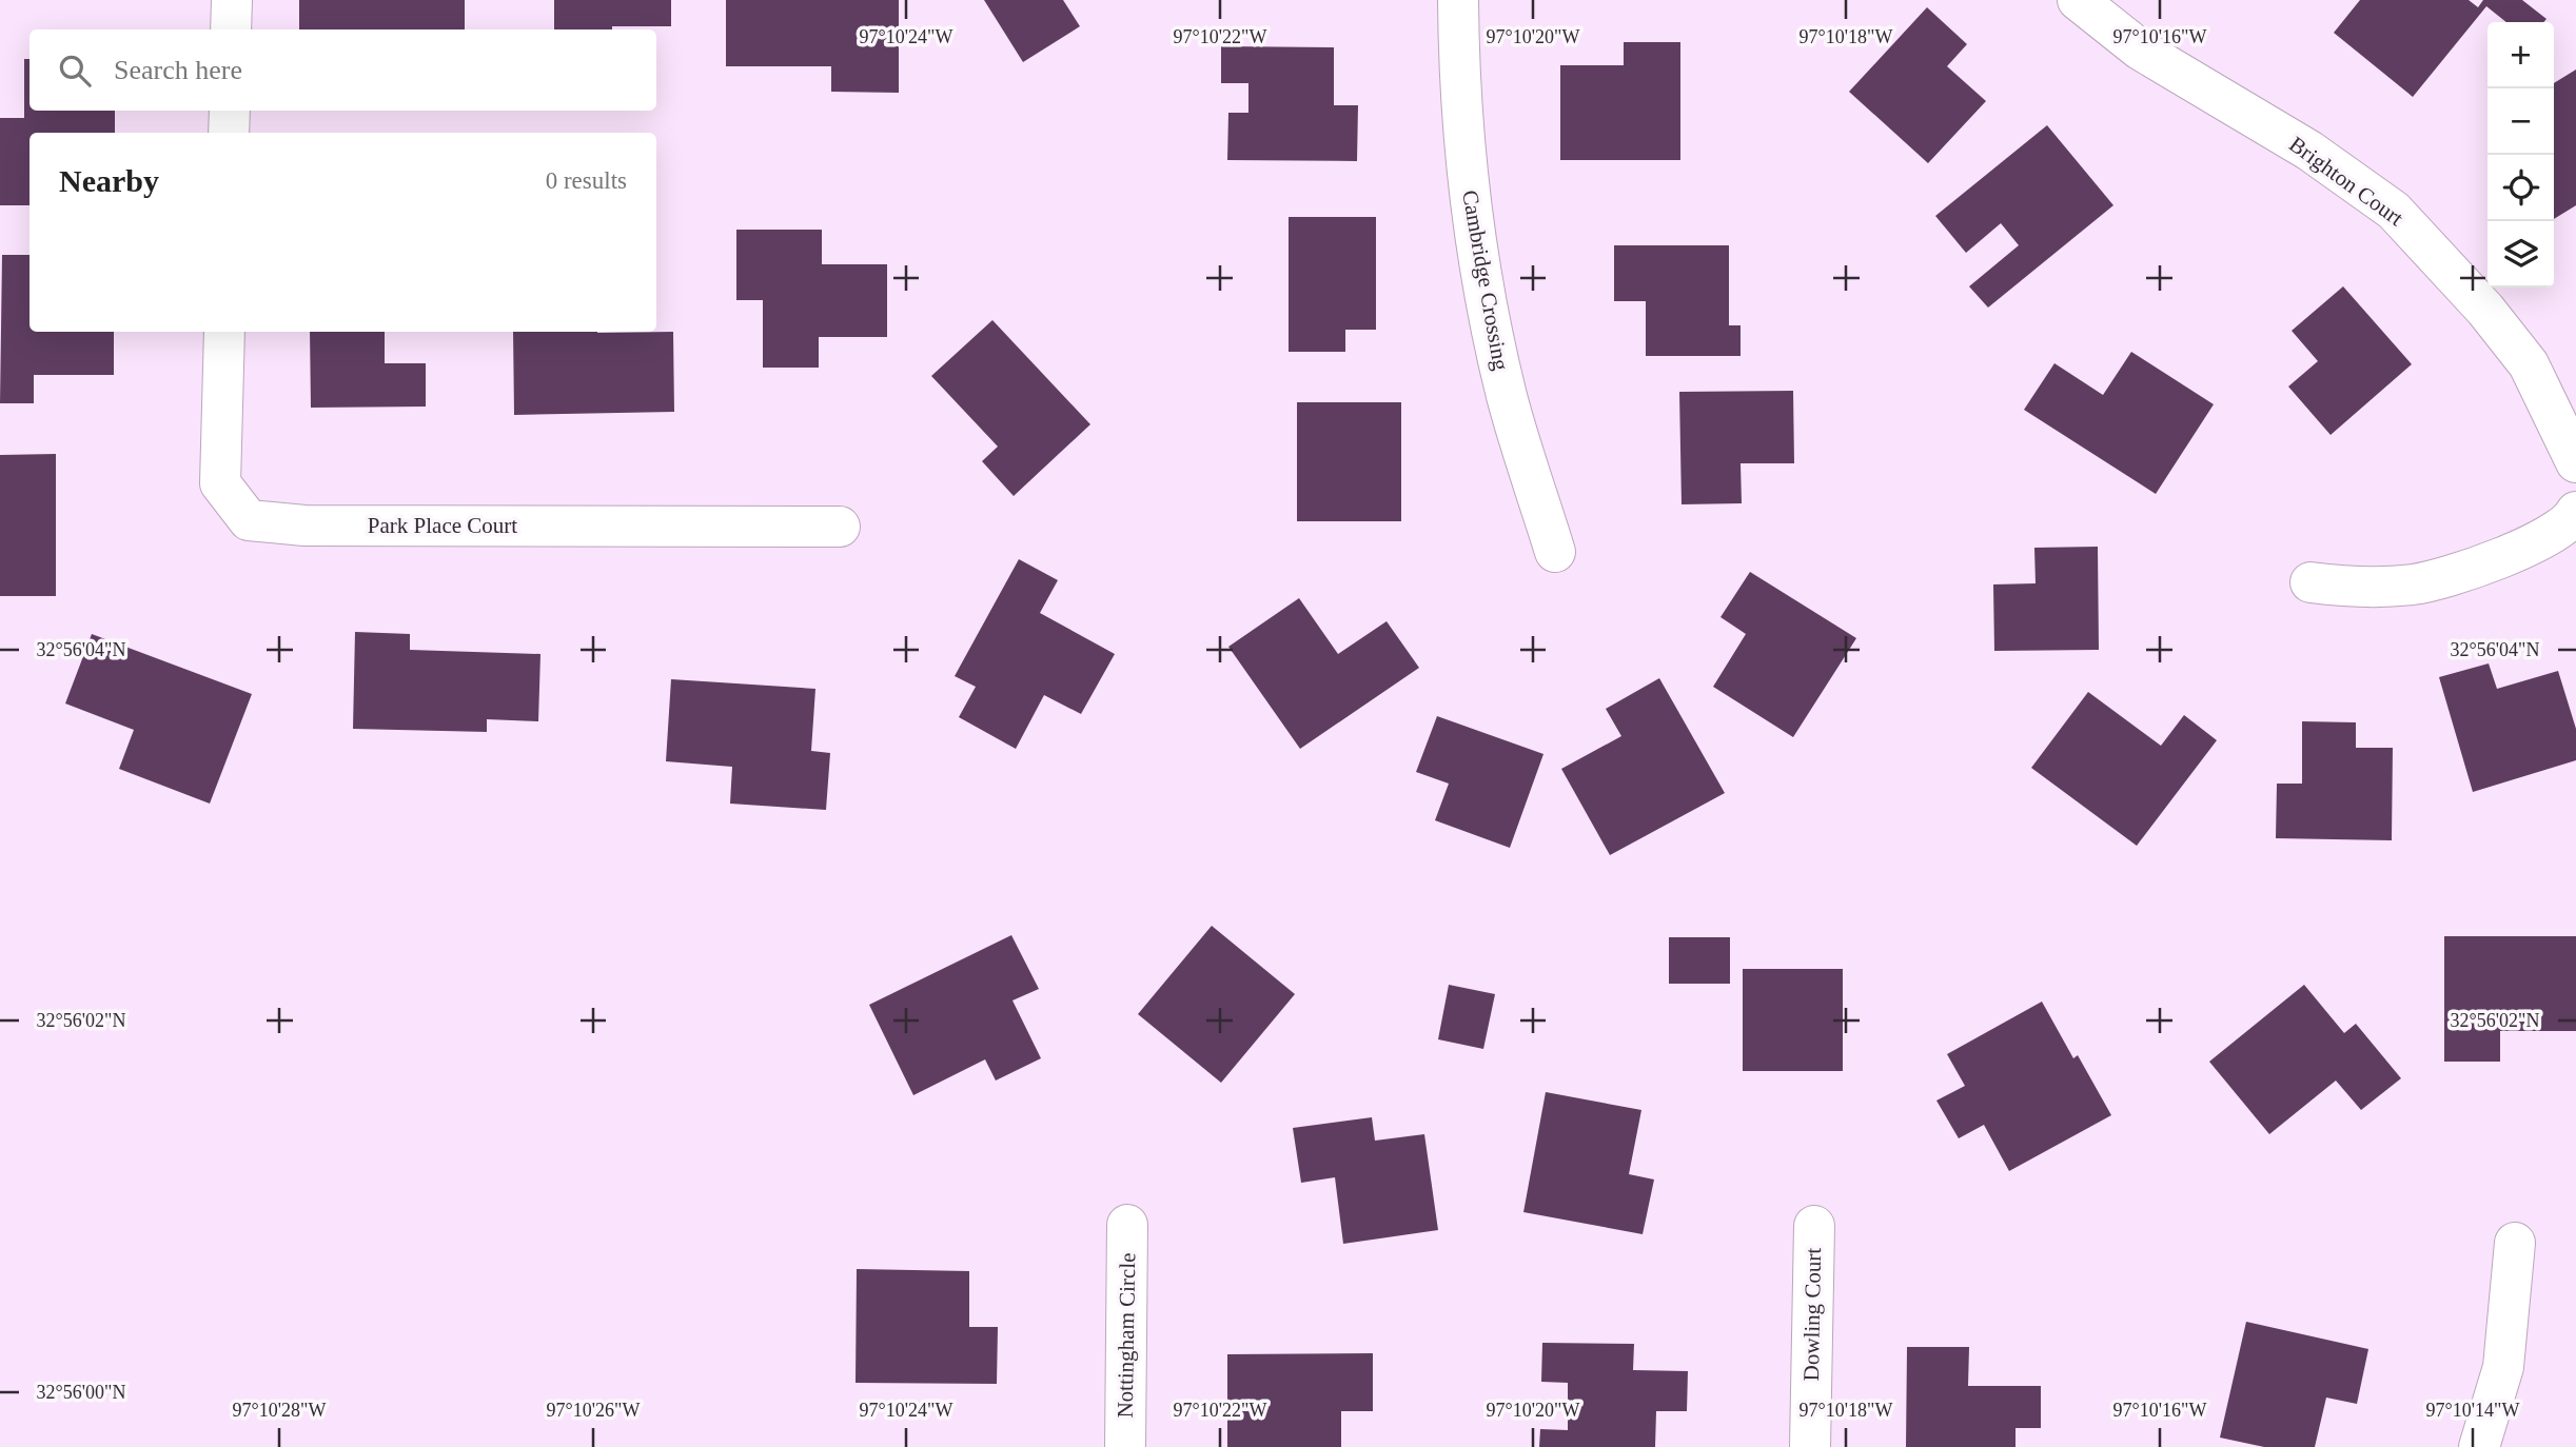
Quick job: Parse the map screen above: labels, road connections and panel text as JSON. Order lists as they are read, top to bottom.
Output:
{
  "streets": {
    "street": [
      "Brighton Court",
      "Cambridge Crossing",
      "Park Place Court",
      "Dowling Court",
      "Nottingham Circle"
    ]
  },
  "page": {
    "map_buttons": ["+", "−"],
    "search": "Search here",
    "heading": ["Nearby", "0 results"]
  },
  "coordinates": [
    "97°10'24\"W",
    "97°10'22\"W",
    "97°10'20\"W",
    "97°10'18\"W",
    "97°10'16\"W",
    "32°56'04\"N",
    "32°56'02\"N",
    "32°56'00\"N",
    "97°10'28\"W",
    "97°10'26\"W",
    "97°10'14\"W"
  ]
}
